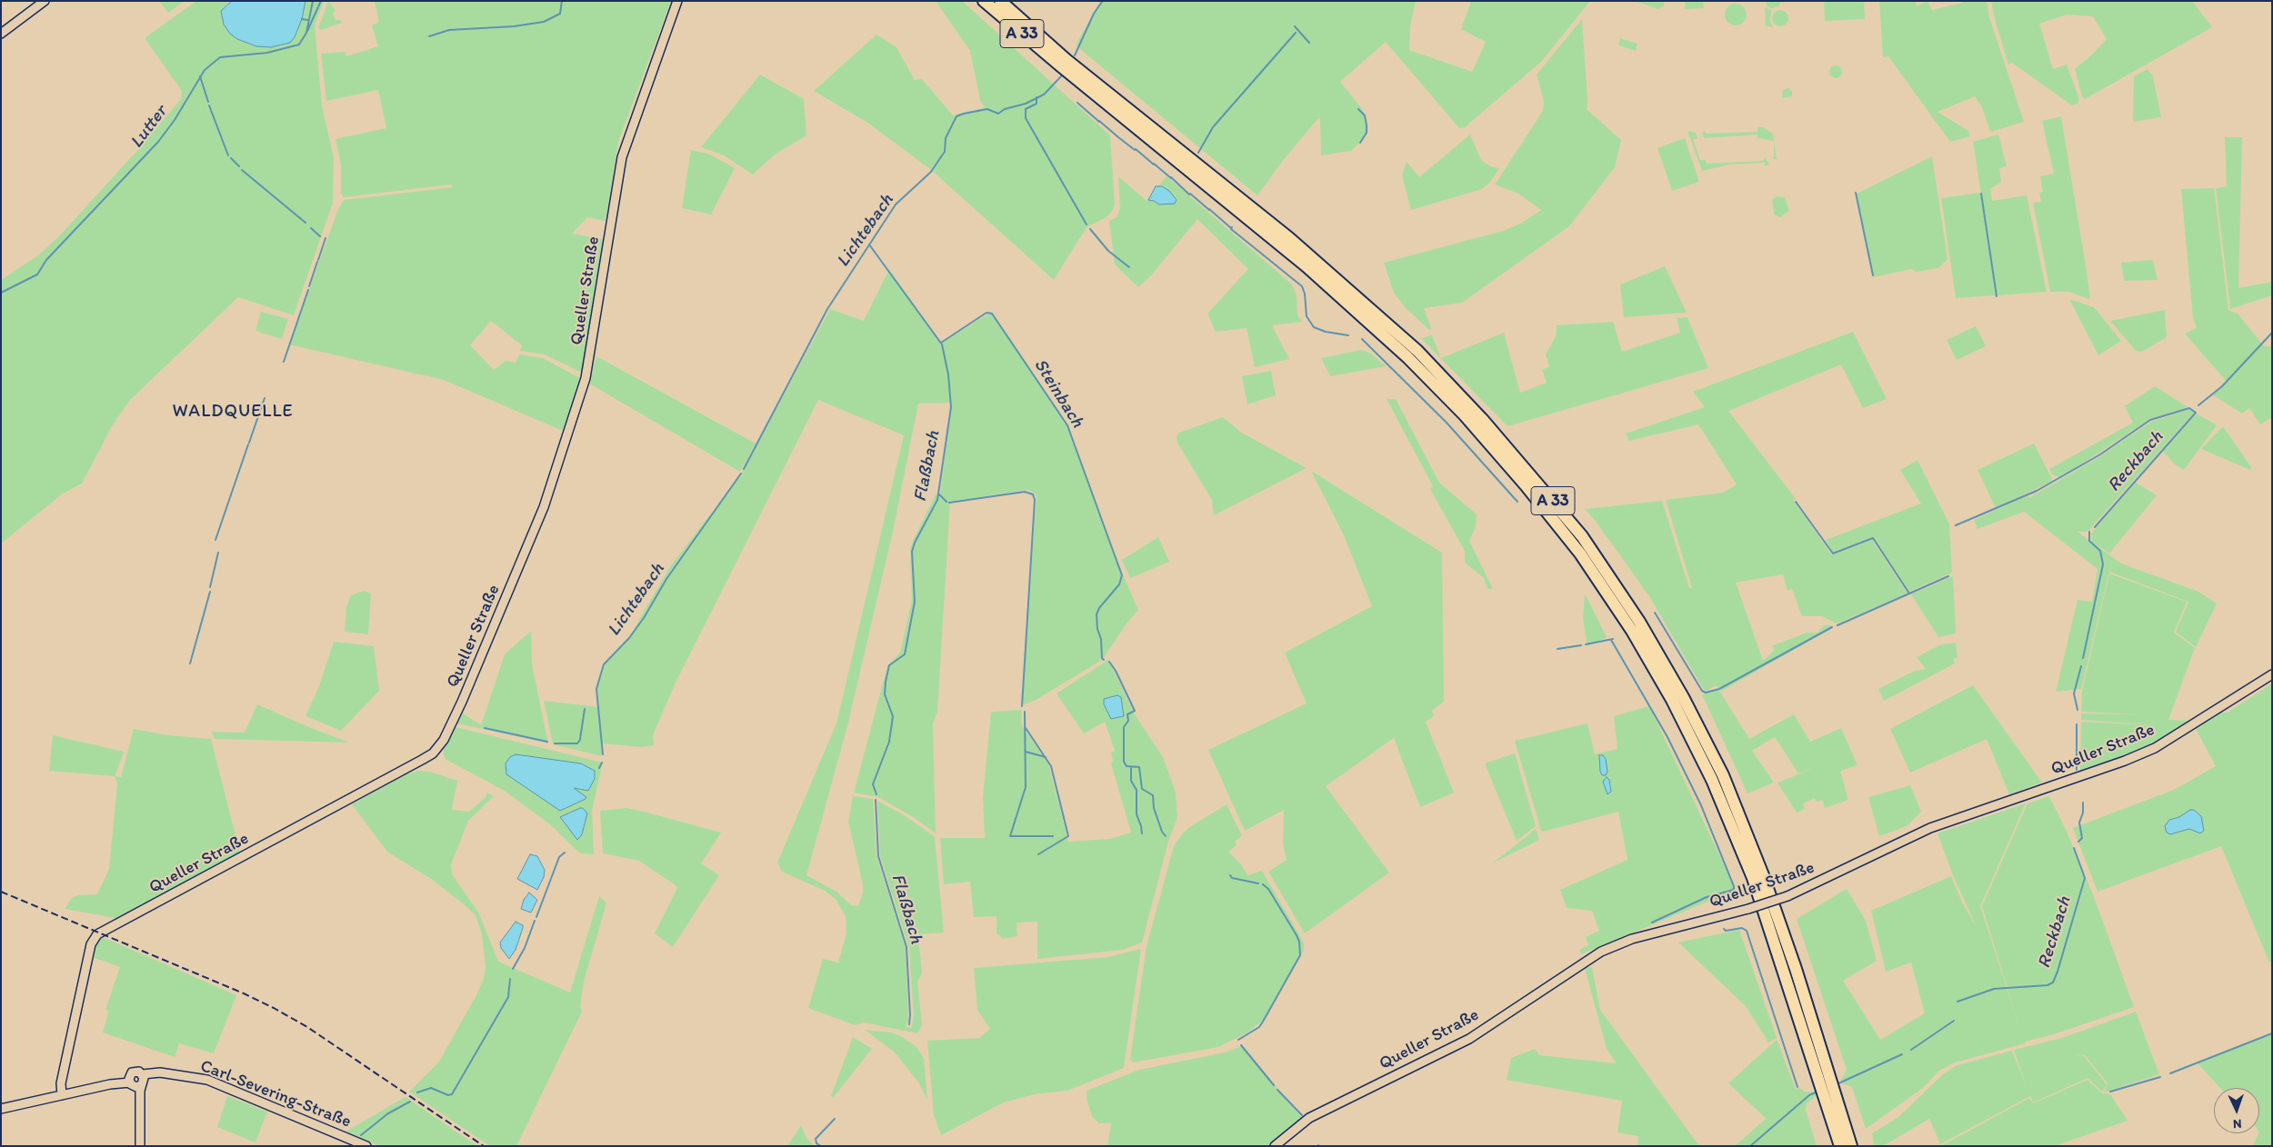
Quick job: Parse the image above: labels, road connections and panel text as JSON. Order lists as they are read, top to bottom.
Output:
{
  "streets": {
    "highway": ["A 33"],
    "street": ["Queller Straße", "Carl-Severing-Straße"]
  },
  "crossings": [
    ["Queller Straße", "Carl-Severing-Straße"]
  ],
  "districts": ["WALDQUELLE"],
  "water": [
    "Lutter",
    "Lichtebach",
    "Steinbach",
    "Reckbach",
    "Flaßbach"
  ],
  "north": "bottom"
}
